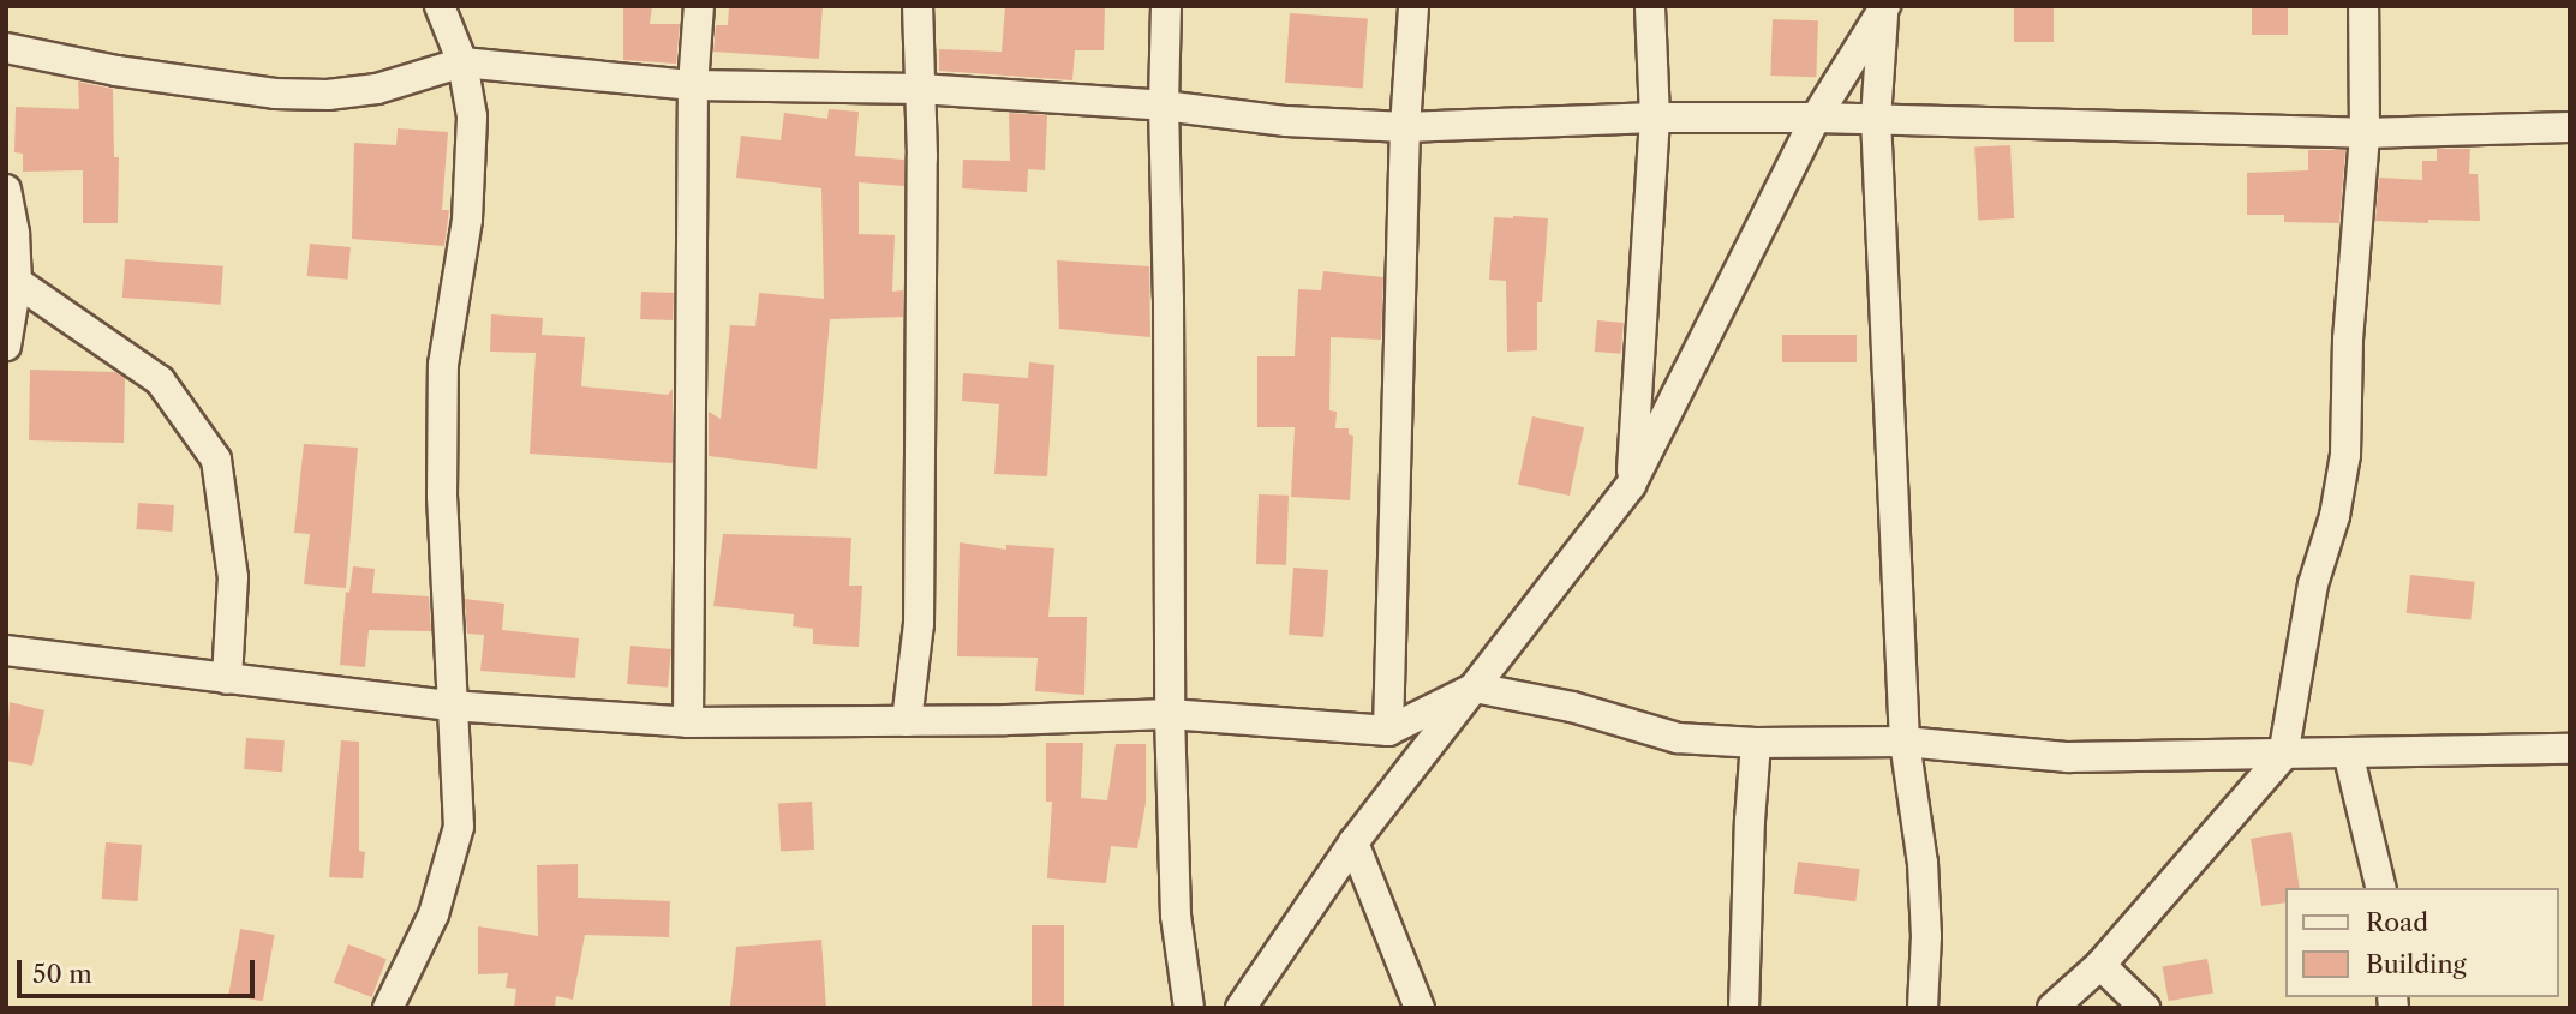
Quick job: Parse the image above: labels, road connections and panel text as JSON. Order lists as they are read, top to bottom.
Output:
{
  "legend": ["Road", "Building"],
  "scale_bar": "50 m"
}
